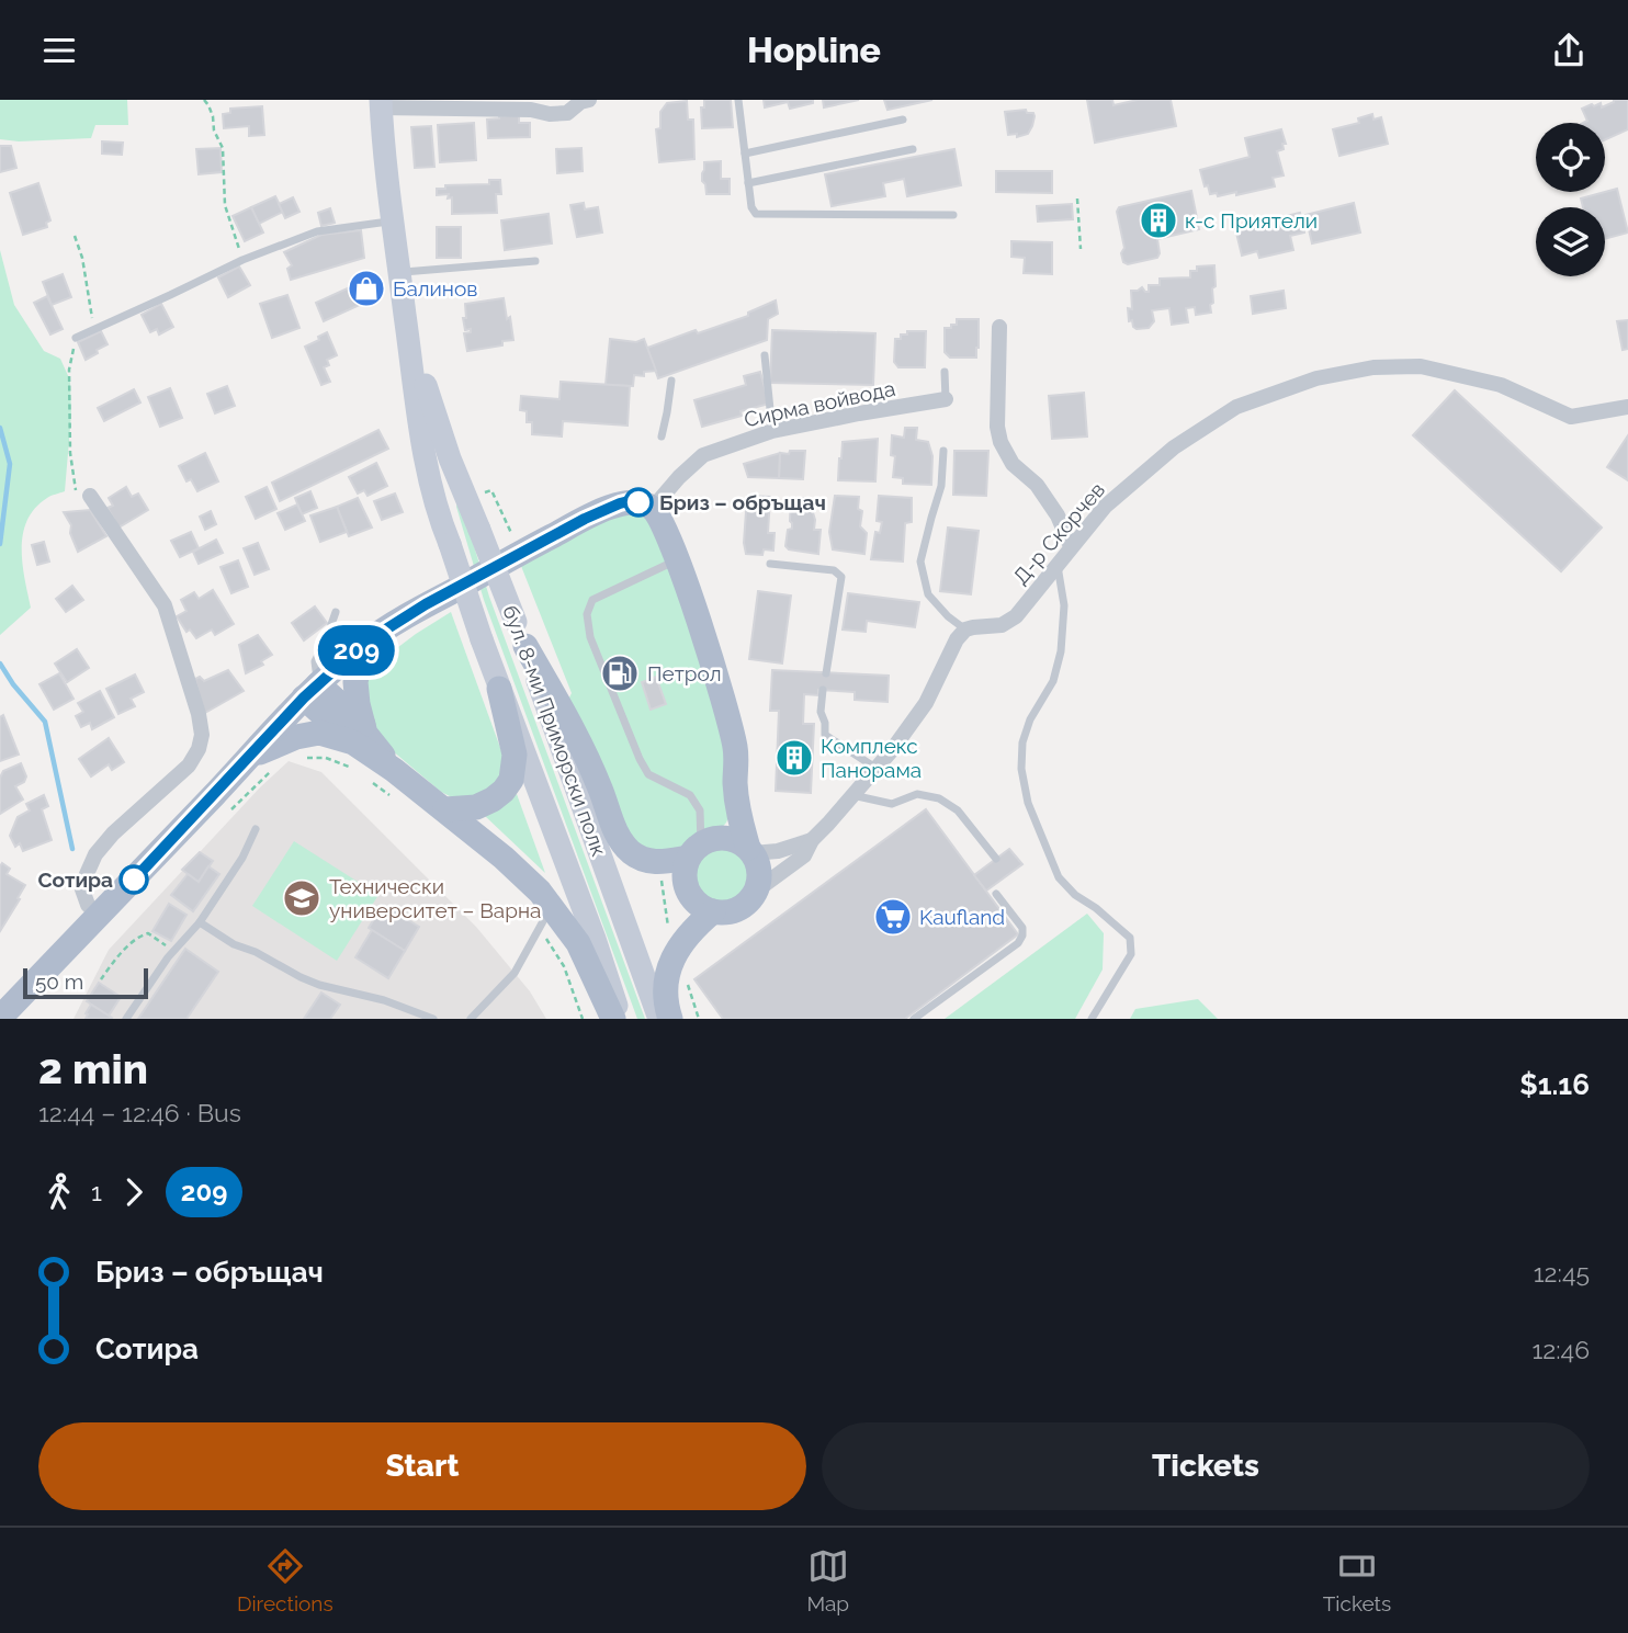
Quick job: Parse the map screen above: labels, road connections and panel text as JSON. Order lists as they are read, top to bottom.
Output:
{
  "streets": {
    "main road": ["бул. 8-ми Приморски полк"],
    "street": ["Сирма войвода", "Д-р Скорчев"]
  },
  "places": {
    "building": ["к-с Приятели", "Комплекс Панорама"],
    "shop": ["Балинов"],
    "other": ["Бриз – обръщач", "Сотира"],
    "fuel station": ["Петрол"],
    "school or university": ["Технически университет – Варна"],
    "supermarket": ["Kaufland"]
  },
  "lines": ["bus line 209"],
  "scale_bar": "50 m",
  "page": {
    "header": "Hopline",
    "on_map": "209",
    "scale": "50 m",
    "heading": ["2 min", "12:44 – 12:46 · Bus", "$1.16"],
    "legs": ["1", "209"],
    "list": [
      {
        "name": "Бриз – обръщач",
        "value": "12:45"
      },
      {
        "name": "Сотира",
        "value": "12:46"
      }
    ],
    "buttons": ["Start", "Tickets"],
    "tabs": ["Directions", "Map", "Tickets"]
  }
}
